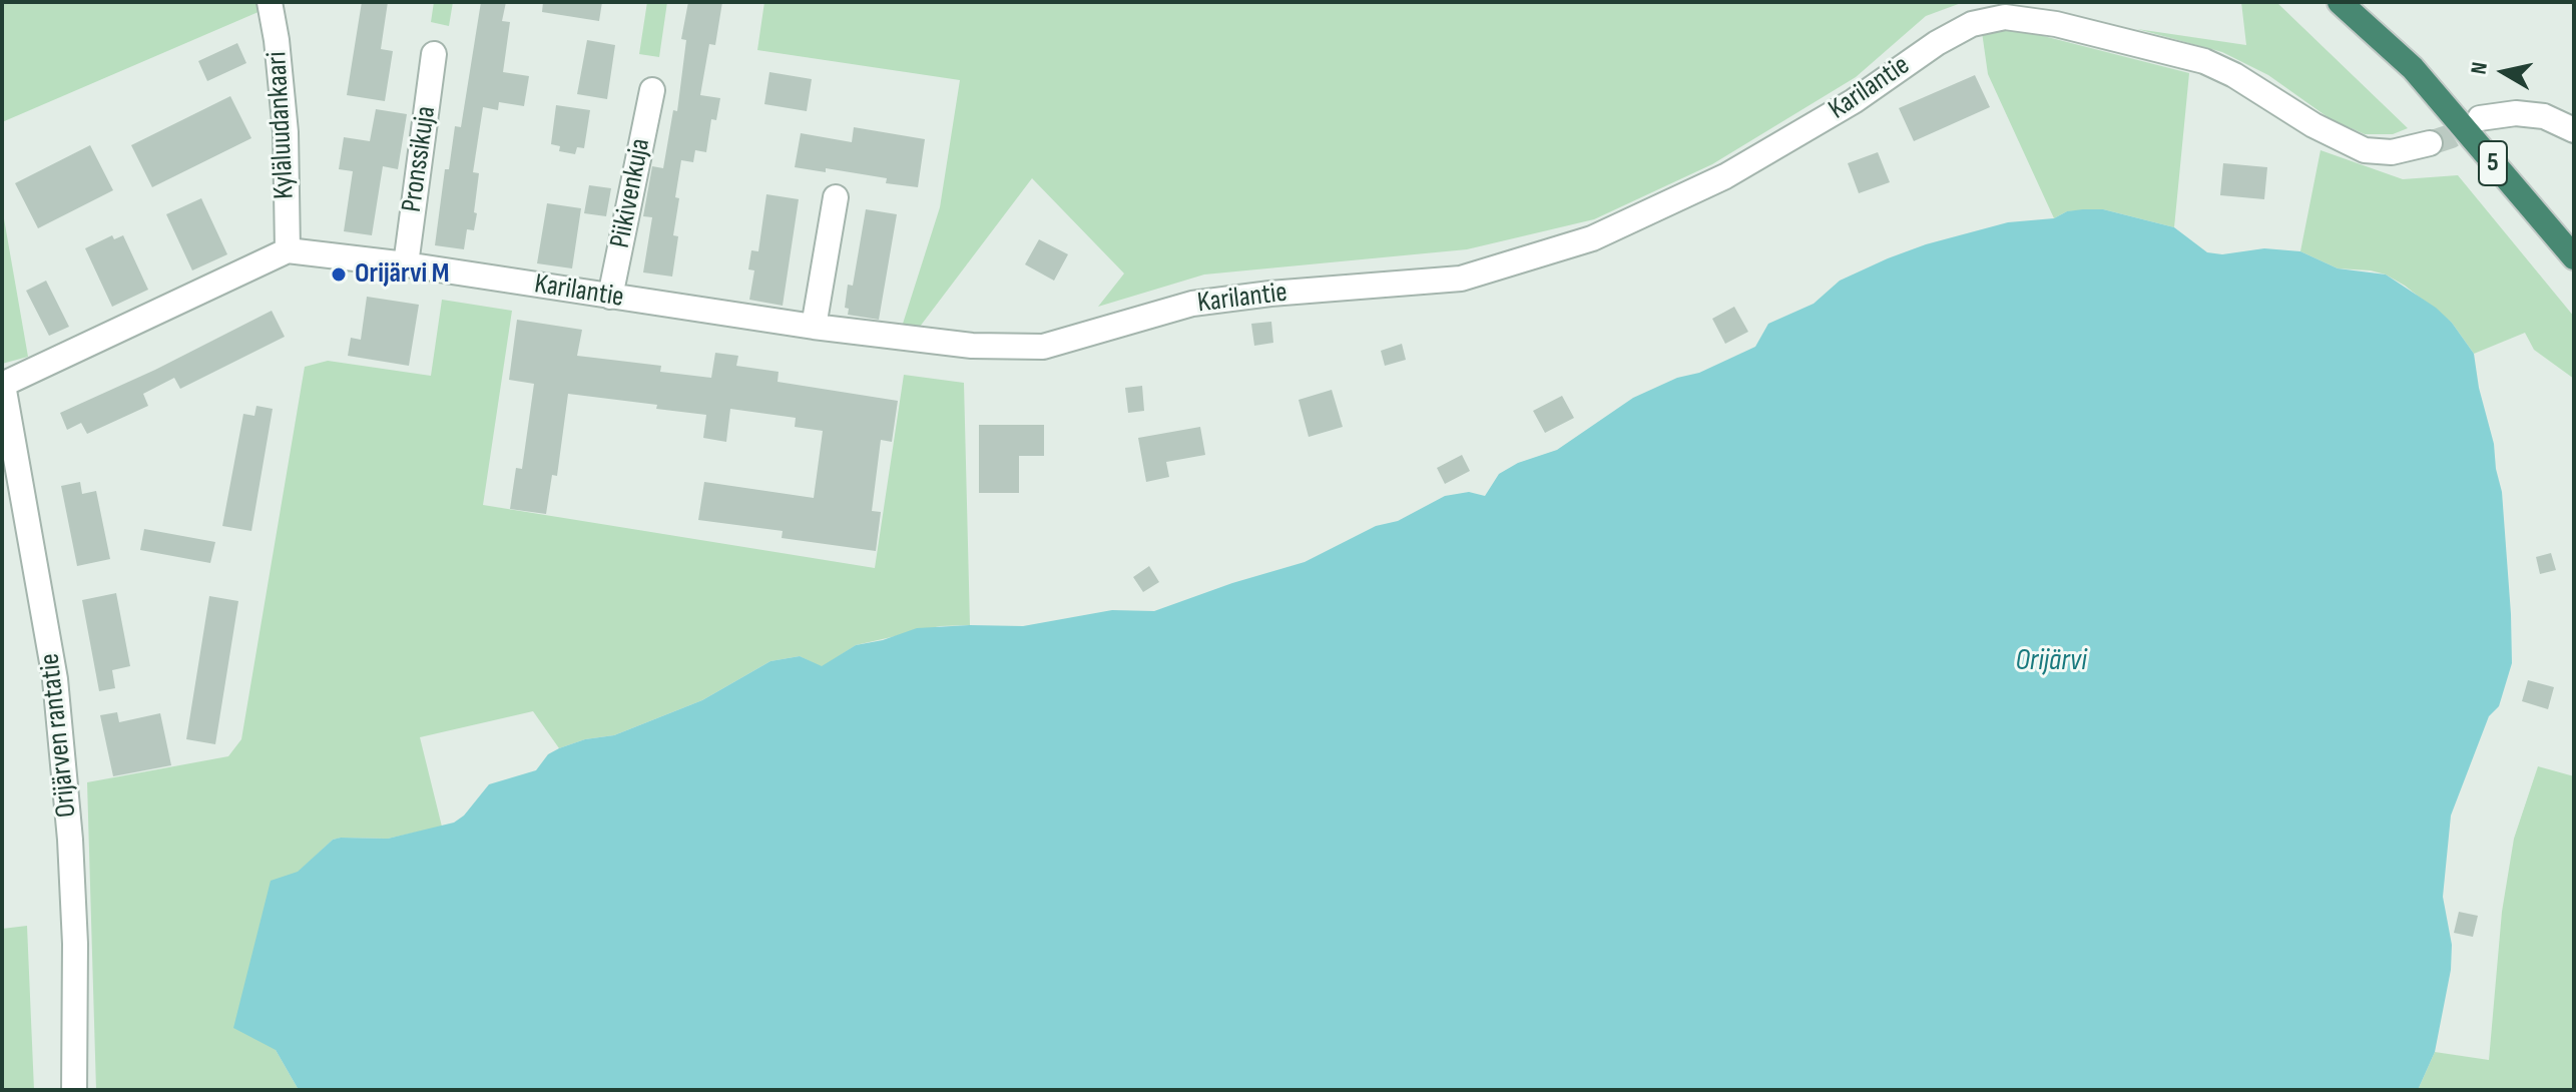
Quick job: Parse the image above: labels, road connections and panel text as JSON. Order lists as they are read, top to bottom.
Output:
{
  "streets": {
    "highway": ["5"],
    "street": [
      "Karilantie",
      "Kyläluudankaari",
      "Pronssikuja",
      "Piikivenkuja",
      "Orijärven rantatie"
    ]
  },
  "crossings": [
    ["Karilantie", "Kyläluudankaari"],
    ["Karilantie", "Pronssikuja"],
    ["Karilantie", "Piikivenkuja"]
  ],
  "water": ["Orijärvi"],
  "places": ["Orijärvi M"],
  "north": "left"
}
